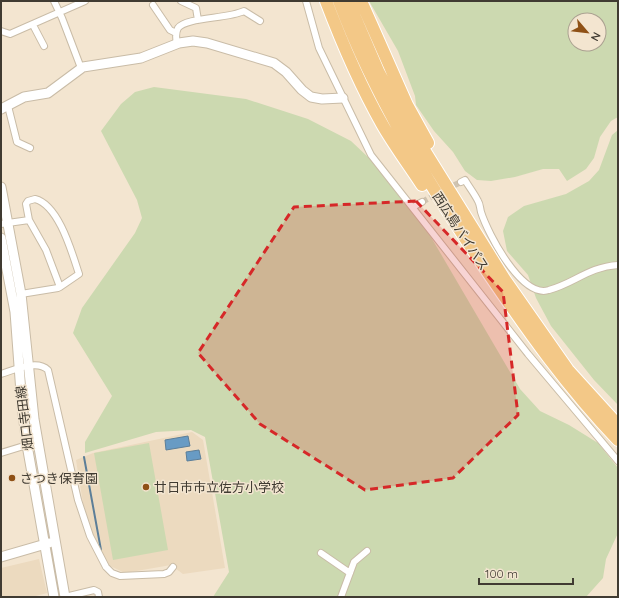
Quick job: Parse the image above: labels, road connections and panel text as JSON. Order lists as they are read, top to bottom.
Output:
{
  "streets": {
    "highway": ["西広島バイパス"],
    "street": ["畑口寺田線"]
  },
  "places": ["さつき保育園", "廿日市市立佐方小学校"],
  "scale_bar": "100 m",
  "north": "bottom right"
}
